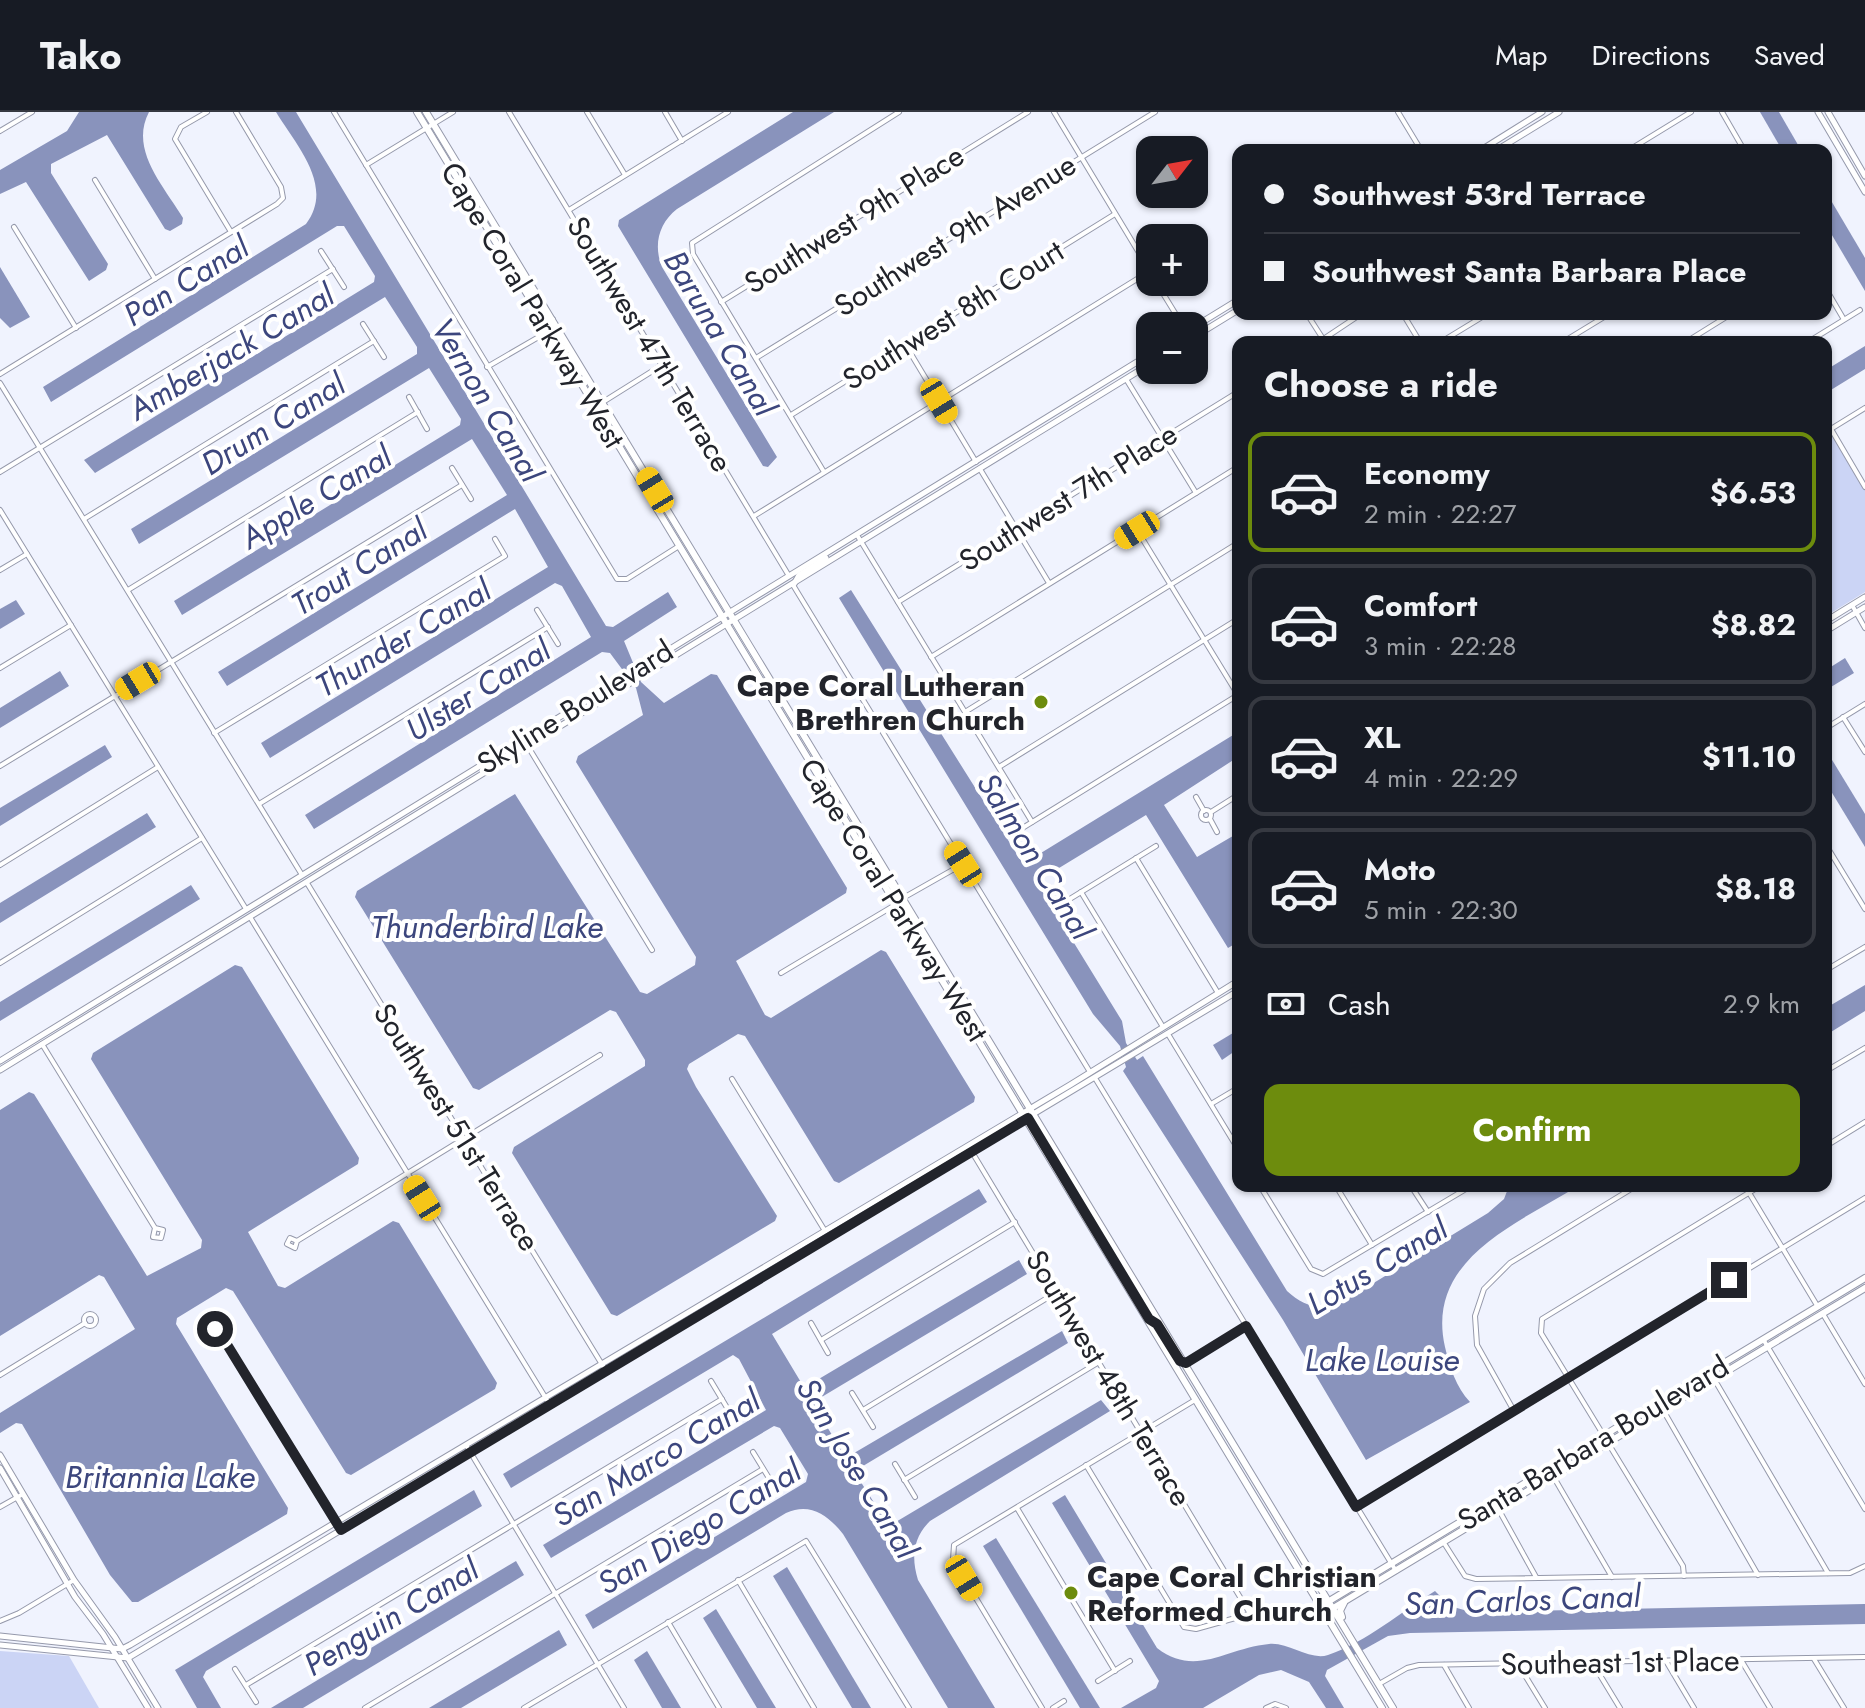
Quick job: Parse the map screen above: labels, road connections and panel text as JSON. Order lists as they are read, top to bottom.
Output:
{
  "streets": {
    "main road": ["Cape Coral Parkway West", "Santa Barbara Boulevard"],
    "street": [
      "Southwest 9th Place",
      "Southwest 9th Avenue",
      "Southwest 8th Court",
      "Southwest 47th Terrace",
      "Southwest 7th Place",
      "Skyline Boulevard",
      "Southwest 51st Terrace",
      "Southwest 48th Terrace",
      "Southeast 1st Place"
    ]
  },
  "crossings": [
    ["Cape Coral Parkway West", "Skyline Boulevard"],
    ["Cape Coral Parkway West", "Santa Barbara Boulevard"],
    ["Southwest 47th Terrace", "Skyline Boulevard"],
    ["Skyline Boulevard", "Southwest 51st Terrace"]
  ],
  "water": [
    "Pan Canal",
    "Baruna Canal",
    "Amberjack Canal",
    "Vernon Canal",
    "Drum Canal",
    "Apple Canal",
    "Trout Canal",
    "Thunder Canal",
    "Ulster Canal",
    "Salmon Canal",
    "Thunderbird Lake",
    "Lotus Canal",
    "Lake Louise",
    "San Marco Canal",
    "San Jose Canal",
    "Britannia Lake",
    "San Diego Canal",
    "San Carlos Canal",
    "Penguin Canal"
  ],
  "places": ["Cape Coral Lutheran Brethren Church", "Cape Coral Christian Reformed Church"],
  "north": "top right",
  "page": {
    "header": "Tako",
    "nav": ["Map", "Directions", "Saved"],
    "map_buttons": ["+", "−"],
    "banner": ["Southwest 53rd Terrace", "Southwest Santa Barbara Place"],
    "heading": "Choose a ride",
    "list": [
      {
        "name": "Economy",
        "note": "2 min · 22:27",
        "value": "$6.53"
      },
      {
        "name": "Comfort",
        "note": "3 min · 22:28",
        "value": "$8.82"
      },
      {
        "name": "XL",
        "note": "4 min · 22:29",
        "value": "$11.10"
      },
      {
        "name": "Moto",
        "note": "5 min · 22:30",
        "value": "$8.18"
      }
    ],
    "pay": ["Cash", "2.9 km"],
    "buttons": "Confirm"
  }
}
